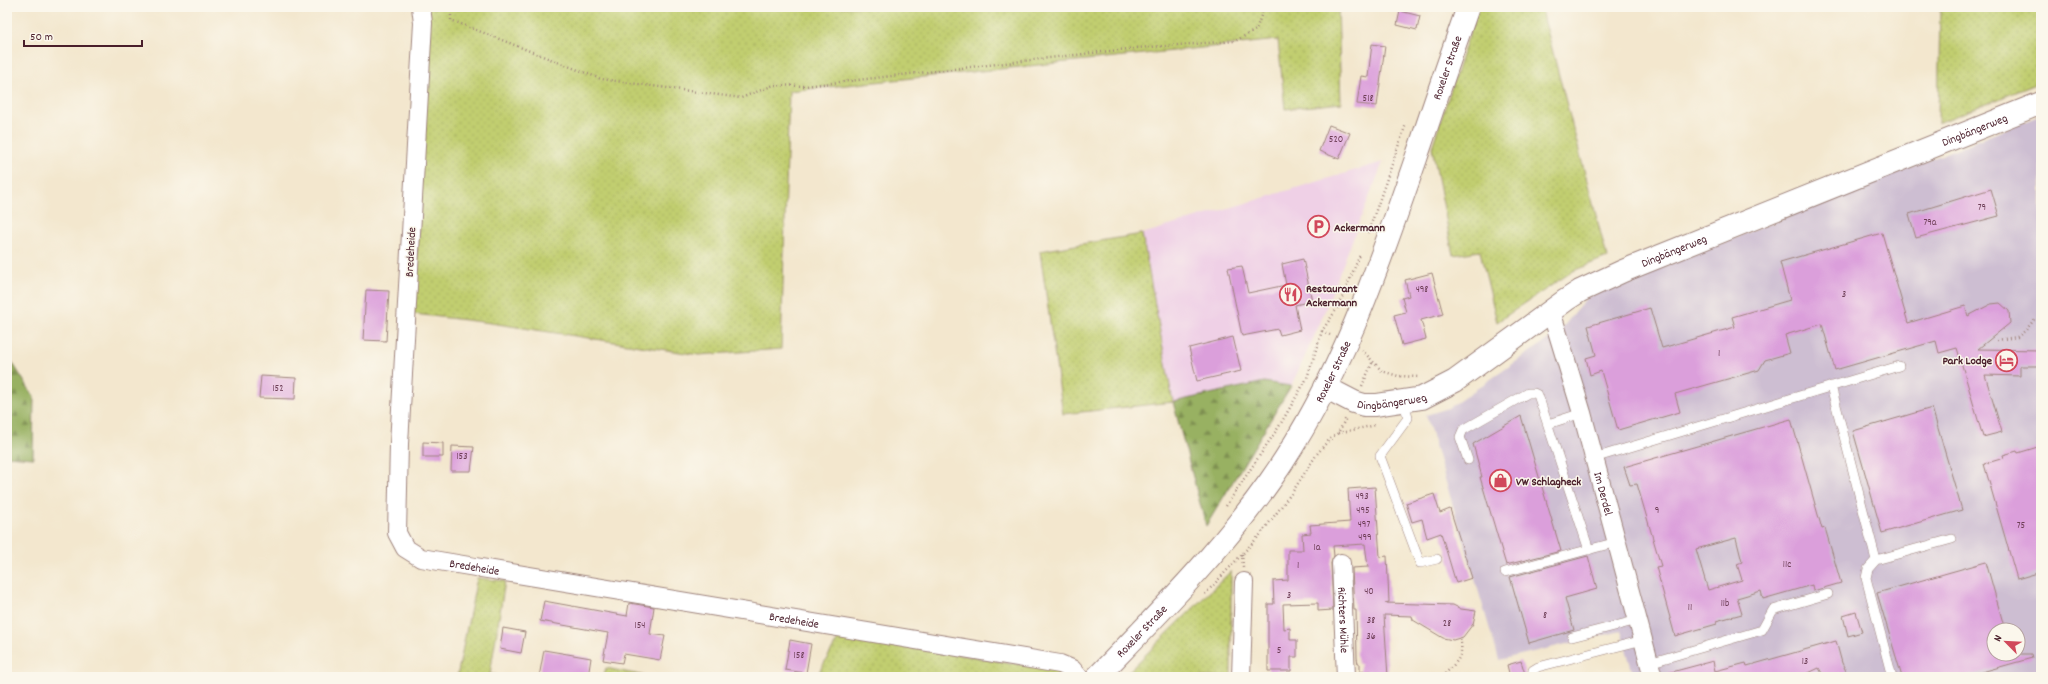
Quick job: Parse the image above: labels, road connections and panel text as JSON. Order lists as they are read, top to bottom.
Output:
{
  "streets": {
    "main road": ["Roxeler Straße", "Dingbängerweg"],
    "street": ["Bredeheide", "Im Derdel", "Richters Mühle"]
  },
  "crossings": [
    ["Roxeler Straße", "Dingbängerweg"],
    ["Dingbängerweg", "Im Derdel"]
  ],
  "places": {
    "parking": ["Ackermann"],
    "restaurant": ["Restaurant Ackermann"],
    "hotel": ["Park Lodge"],
    "shop": ["VW Schlagheck"]
  },
  "house_numbers": [
    "518",
    "520",
    "79",
    "79a",
    "498",
    "3",
    "1",
    "152",
    "153",
    "493",
    "495",
    "9",
    "497",
    "75",
    "499",
    "1a",
    "11c",
    "1",
    "40",
    "3",
    "11b",
    "11",
    "8",
    "38",
    "28",
    "154",
    "36",
    "5",
    "158",
    "13"
  ],
  "scale_bar": "50 m",
  "north": "top left"
}
